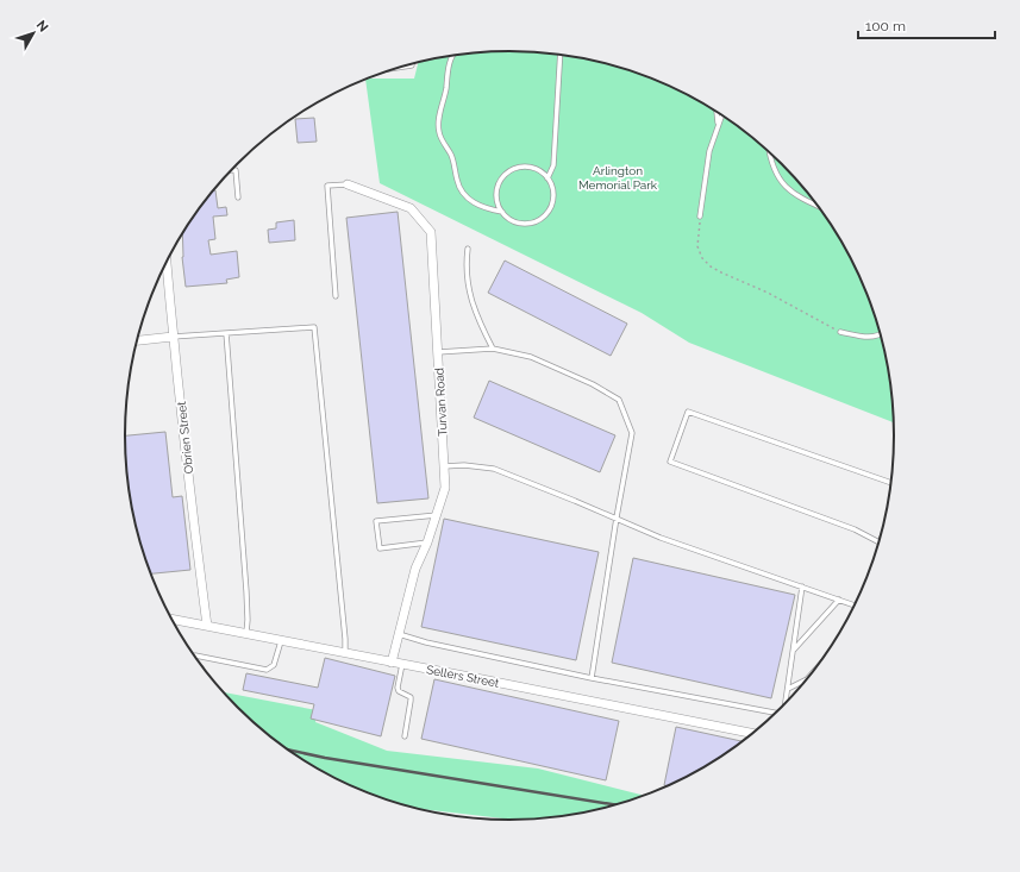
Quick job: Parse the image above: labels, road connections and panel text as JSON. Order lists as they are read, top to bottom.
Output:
{
  "streets": {
    "street": ["Turvan Road", "Obrien Street", "Sellers Street"]
  },
  "crossings": [
    ["Turvan Road", "Sellers Street"],
    ["Obrien Street", "Sellers Street"]
  ],
  "parks": ["Arlington Memorial Park"],
  "scale_bar": "100 m",
  "north": "top right"
}
